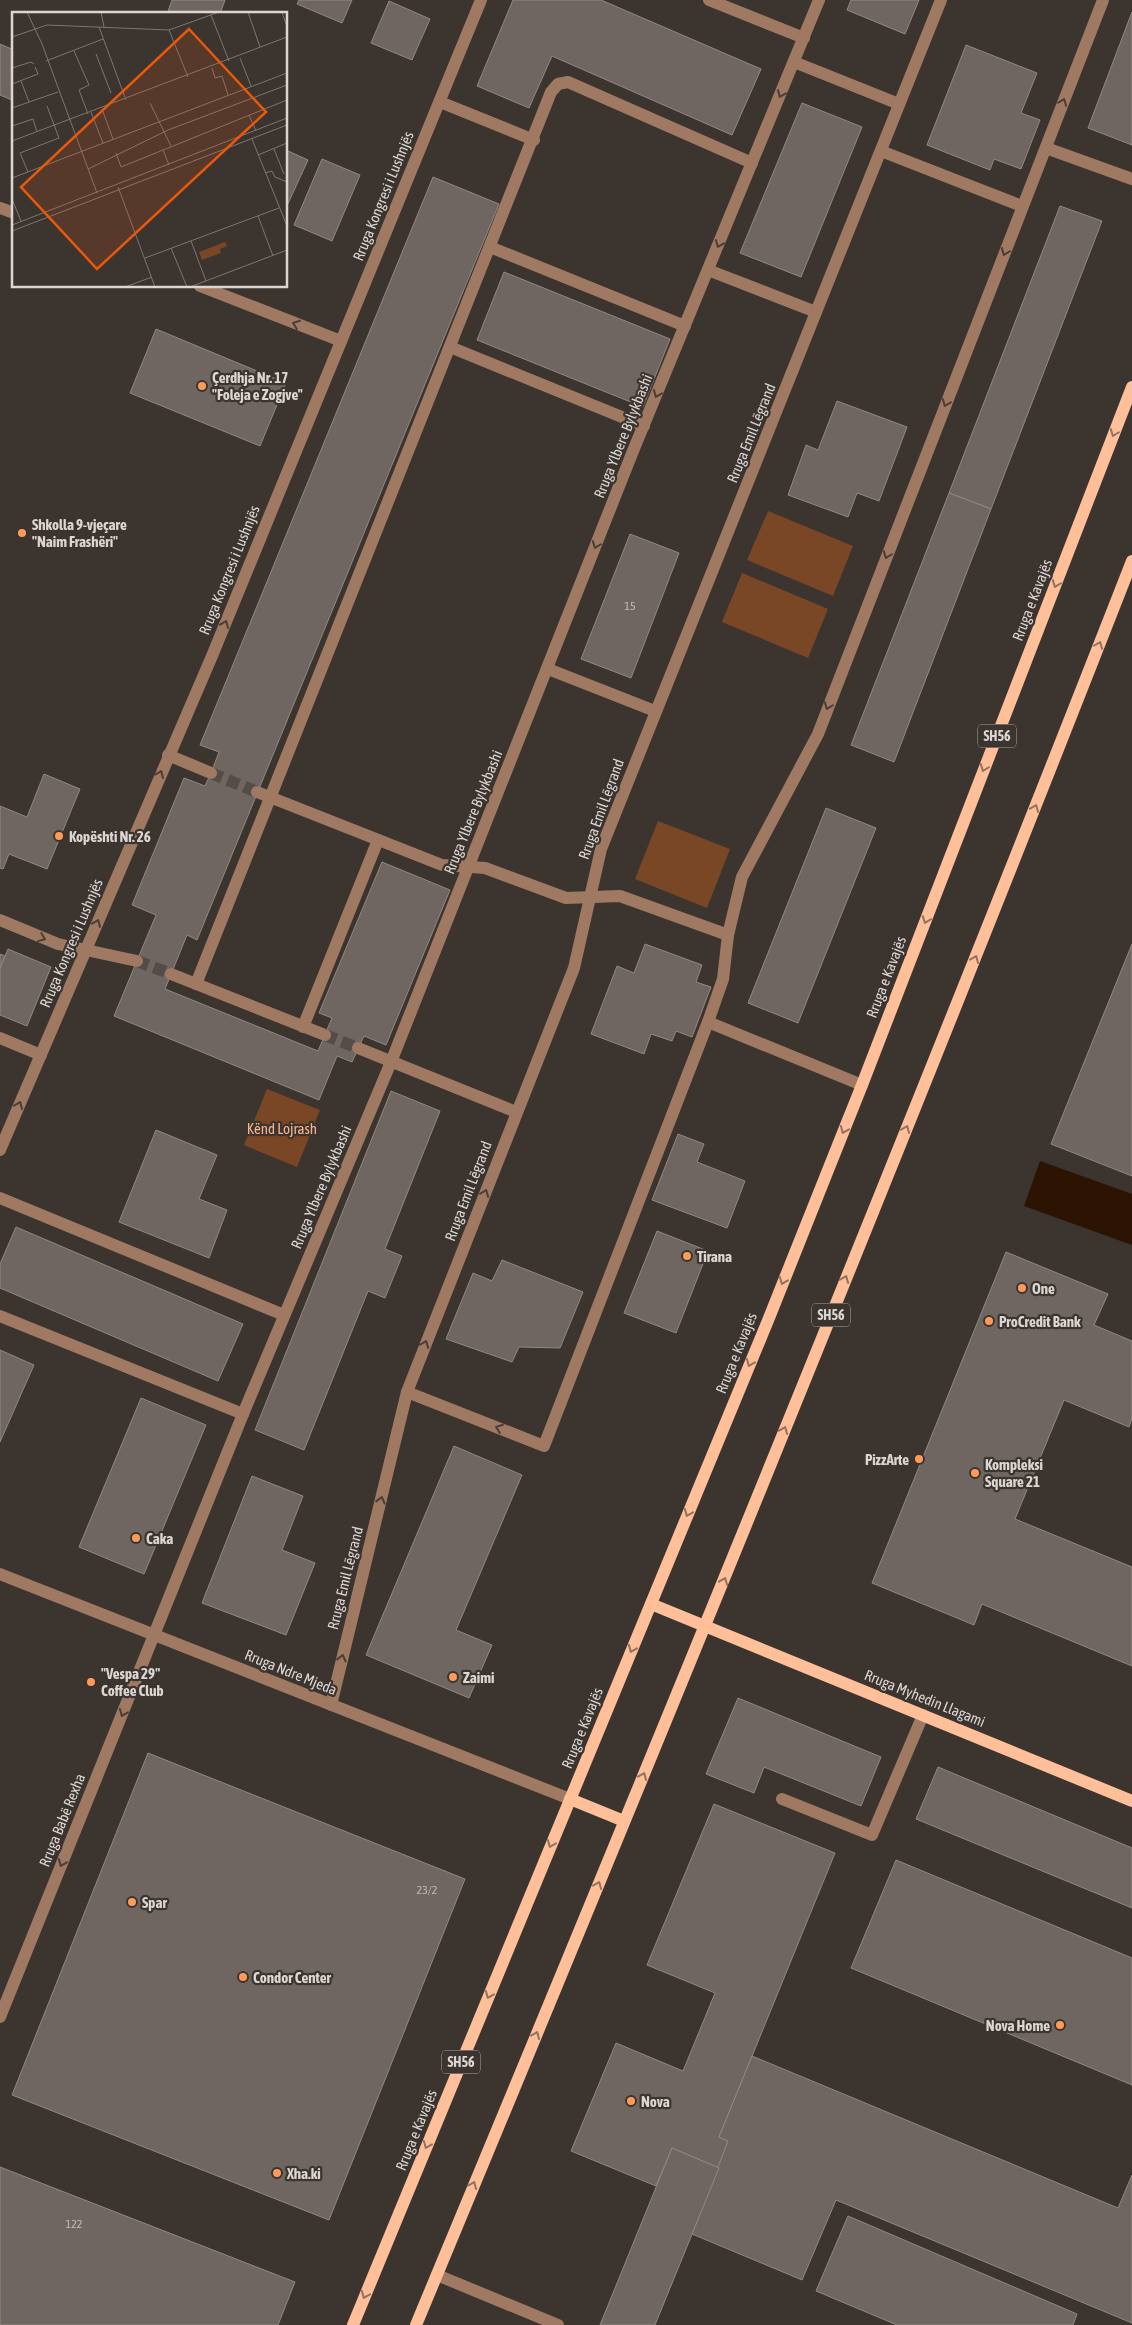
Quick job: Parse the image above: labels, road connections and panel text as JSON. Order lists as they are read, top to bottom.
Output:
{
  "streets": {
    "main road": ["Rruga e Kavajës", "SH56", "Rruga Myhedin Llagami"],
    "street": [
      "Rruga Kongresi i Lushnjës",
      "Rruga Emil Lëgrand",
      "Rruga Ylbere Bylykbashi",
      "Rruga Ndre Mjeda",
      "Rruga Babë Rexha"
    ]
  },
  "crossings": [
    ["Rruga Emil Lëgrand", "Rruga Ndre Mjeda"],
    ["Rruga Ylbere Bylykbashi", "Rruga Ndre Mjeda"],
    ["Rruga Ylbere Bylykbashi", "Rruga Babë Rexha"],
    ["Rruga e Kavajës", "Rruga Ndre Mjeda"],
    ["Rruga e Kavajës", "Rruga Myhedin Llagami"],
    ["SH56", "Rruga Myhedin Llagami"],
    ["Rruga Ndre Mjeda", "Rruga Babë Rexha"]
  ],
  "one_way": ["Rruga Babë Rexha"],
  "parks": ["Kënd Lojrash"],
  "places": [
    "Çerdhja Nr. 17 \"Foleja e Zogjve\"",
    "Shkolla 9-vjeçare \"Naim Frashëri\"",
    "Kopështi Nr. 26",
    "Tirana",
    "One",
    "ProCredit Bank",
    "PizzArte",
    "Kompleksi Square 21",
    "Caka",
    "Zaimi",
    "\"Vespa 29\" Coffee Club",
    "Spar",
    "Condor Center",
    "Nova Home",
    "Nova",
    "Xha.ki"
  ],
  "house_numbers": ["15", "23/2", "122"]
}
